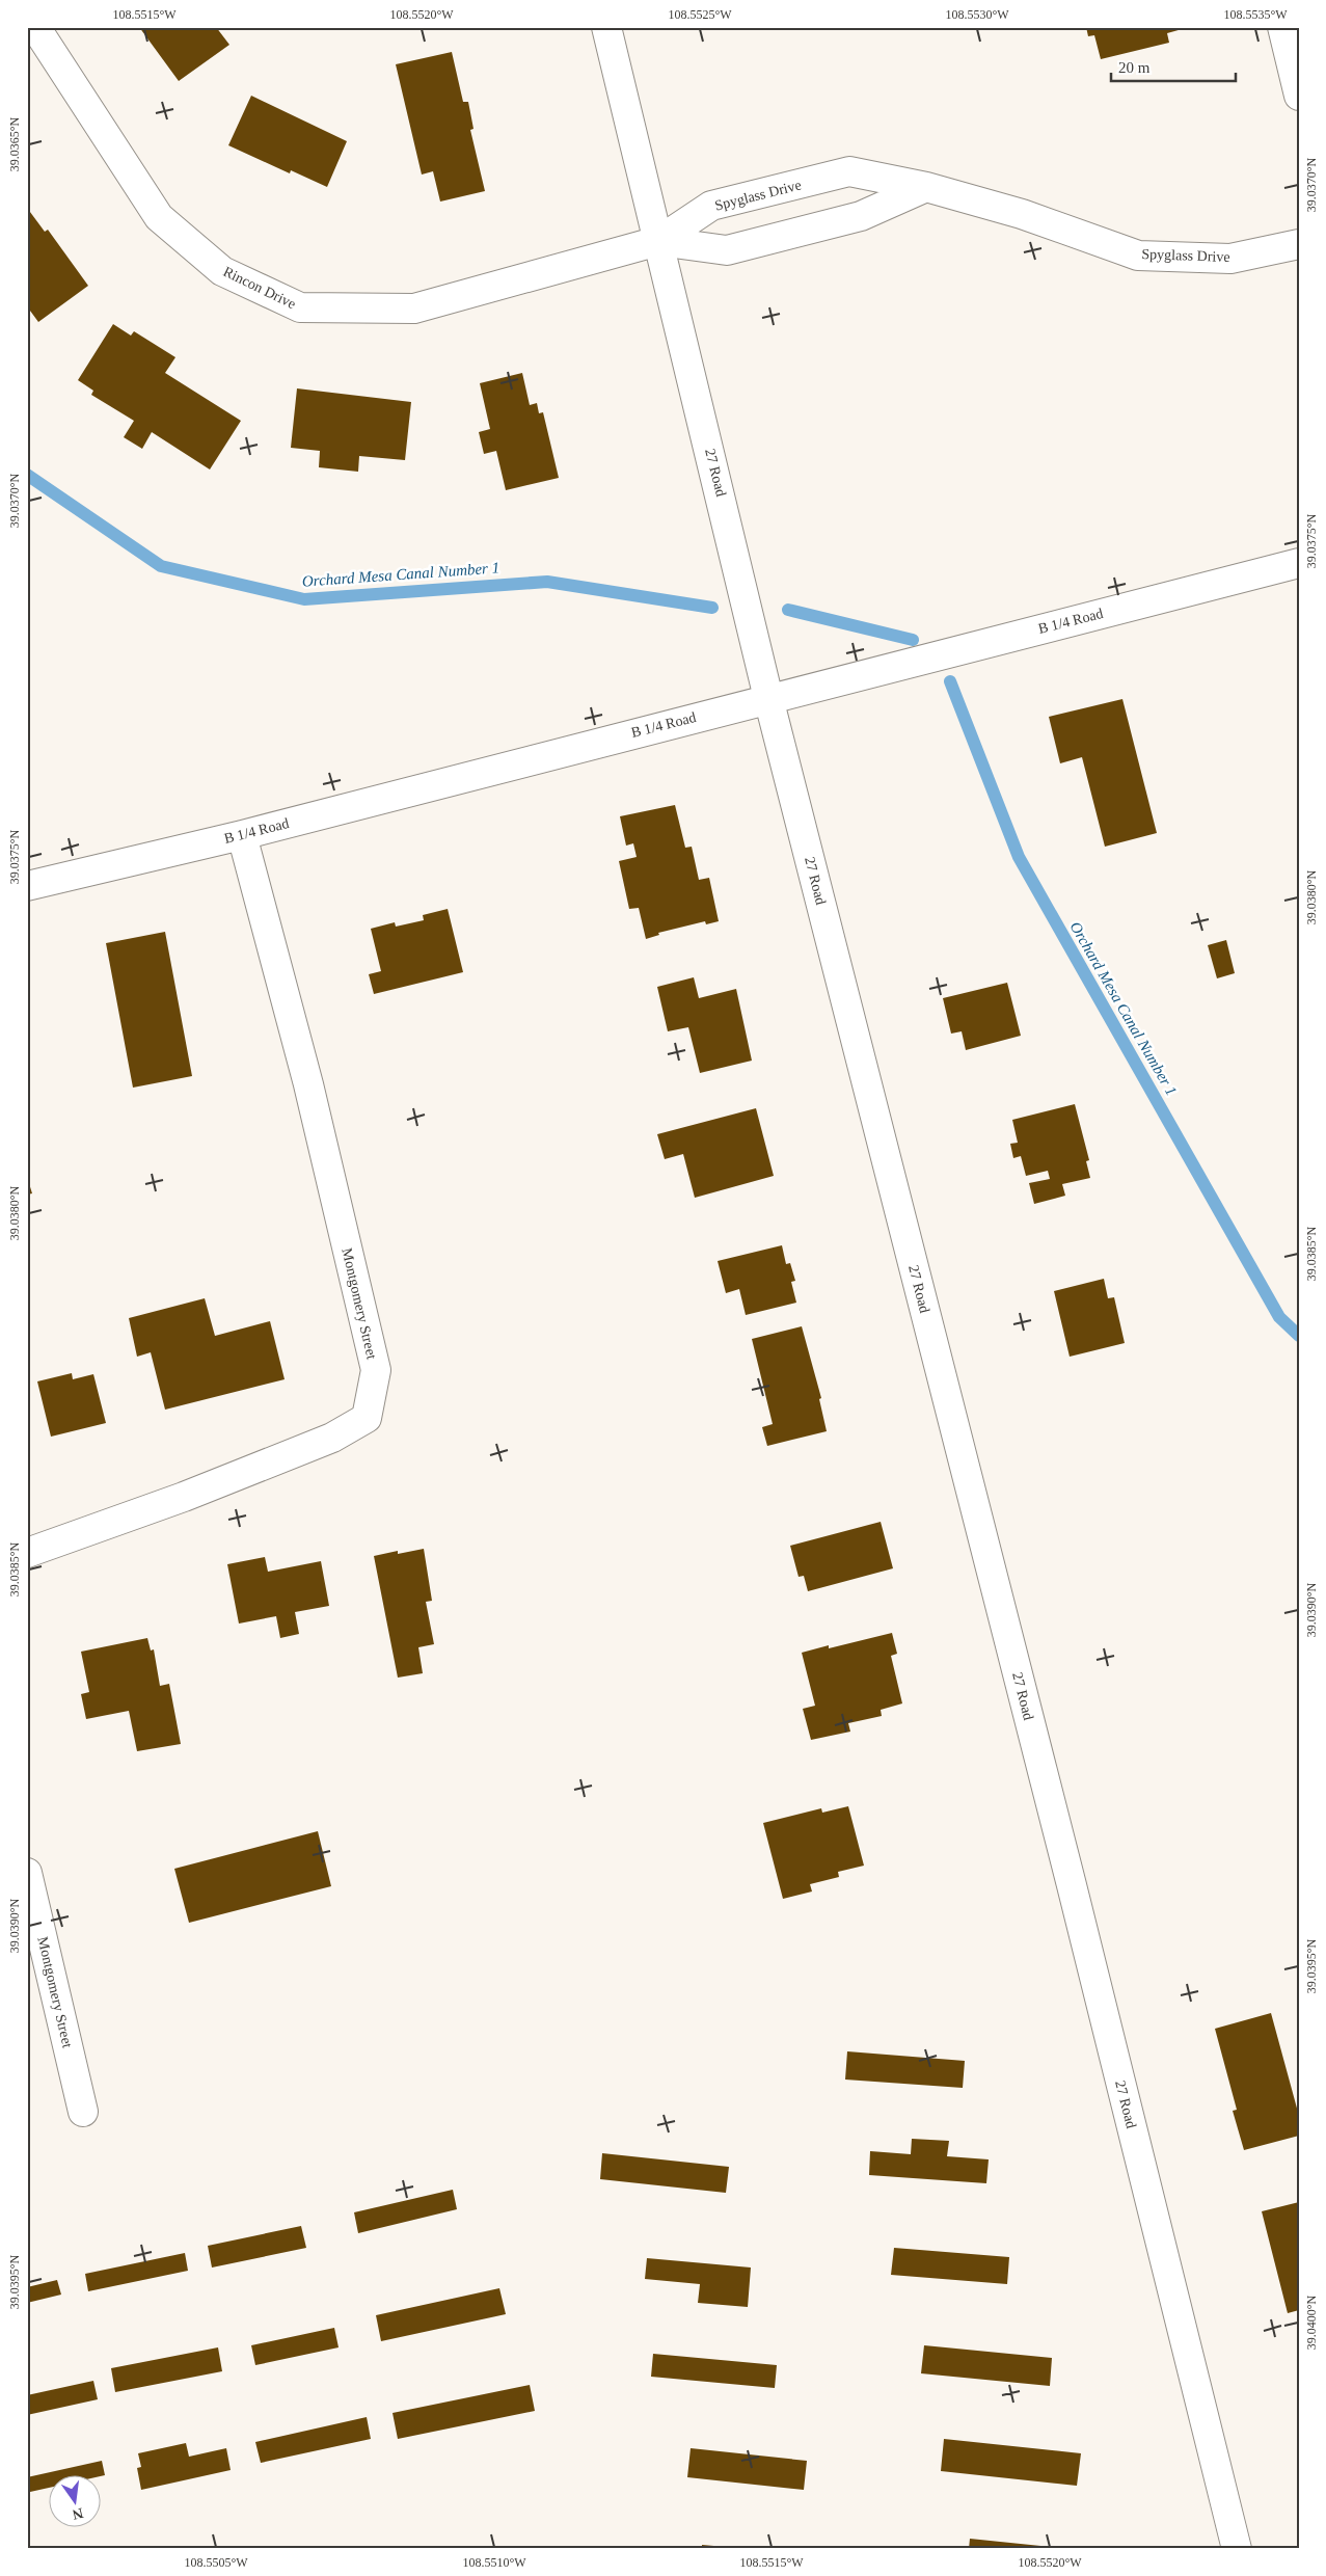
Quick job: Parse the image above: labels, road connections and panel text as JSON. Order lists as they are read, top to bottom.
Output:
{
  "streets": {
    "street": [
      "Spyglass Drive",
      "Rincon Drive",
      "27 Road",
      "B 1/4 Road",
      "Montgomery Street"
    ]
  },
  "crossings": [
    ["Spyglass Drive", "Rincon Drive"],
    ["Spyglass Drive", "27 Road"],
    ["Rincon Drive", "27 Road"],
    ["27 Road", "B 1/4 Road"],
    ["B 1/4 Road", "Montgomery Street"]
  ],
  "water": ["Orchard Mesa Canal Number 1"],
  "scale_bar": "20 m",
  "north": "bottom",
  "coordinates": [
    "108.5515°W",
    "108.5520°W",
    "108.5525°W",
    "108.5530°W",
    "108.5535°W",
    "39.0365°N",
    "39.0370°N",
    "39.0375°N",
    "39.0380°N",
    "39.0385°N",
    "39.0390°N",
    "39.0395°N",
    "39.0400°N",
    "108.5505°W",
    "108.5510°W"
  ]
}
